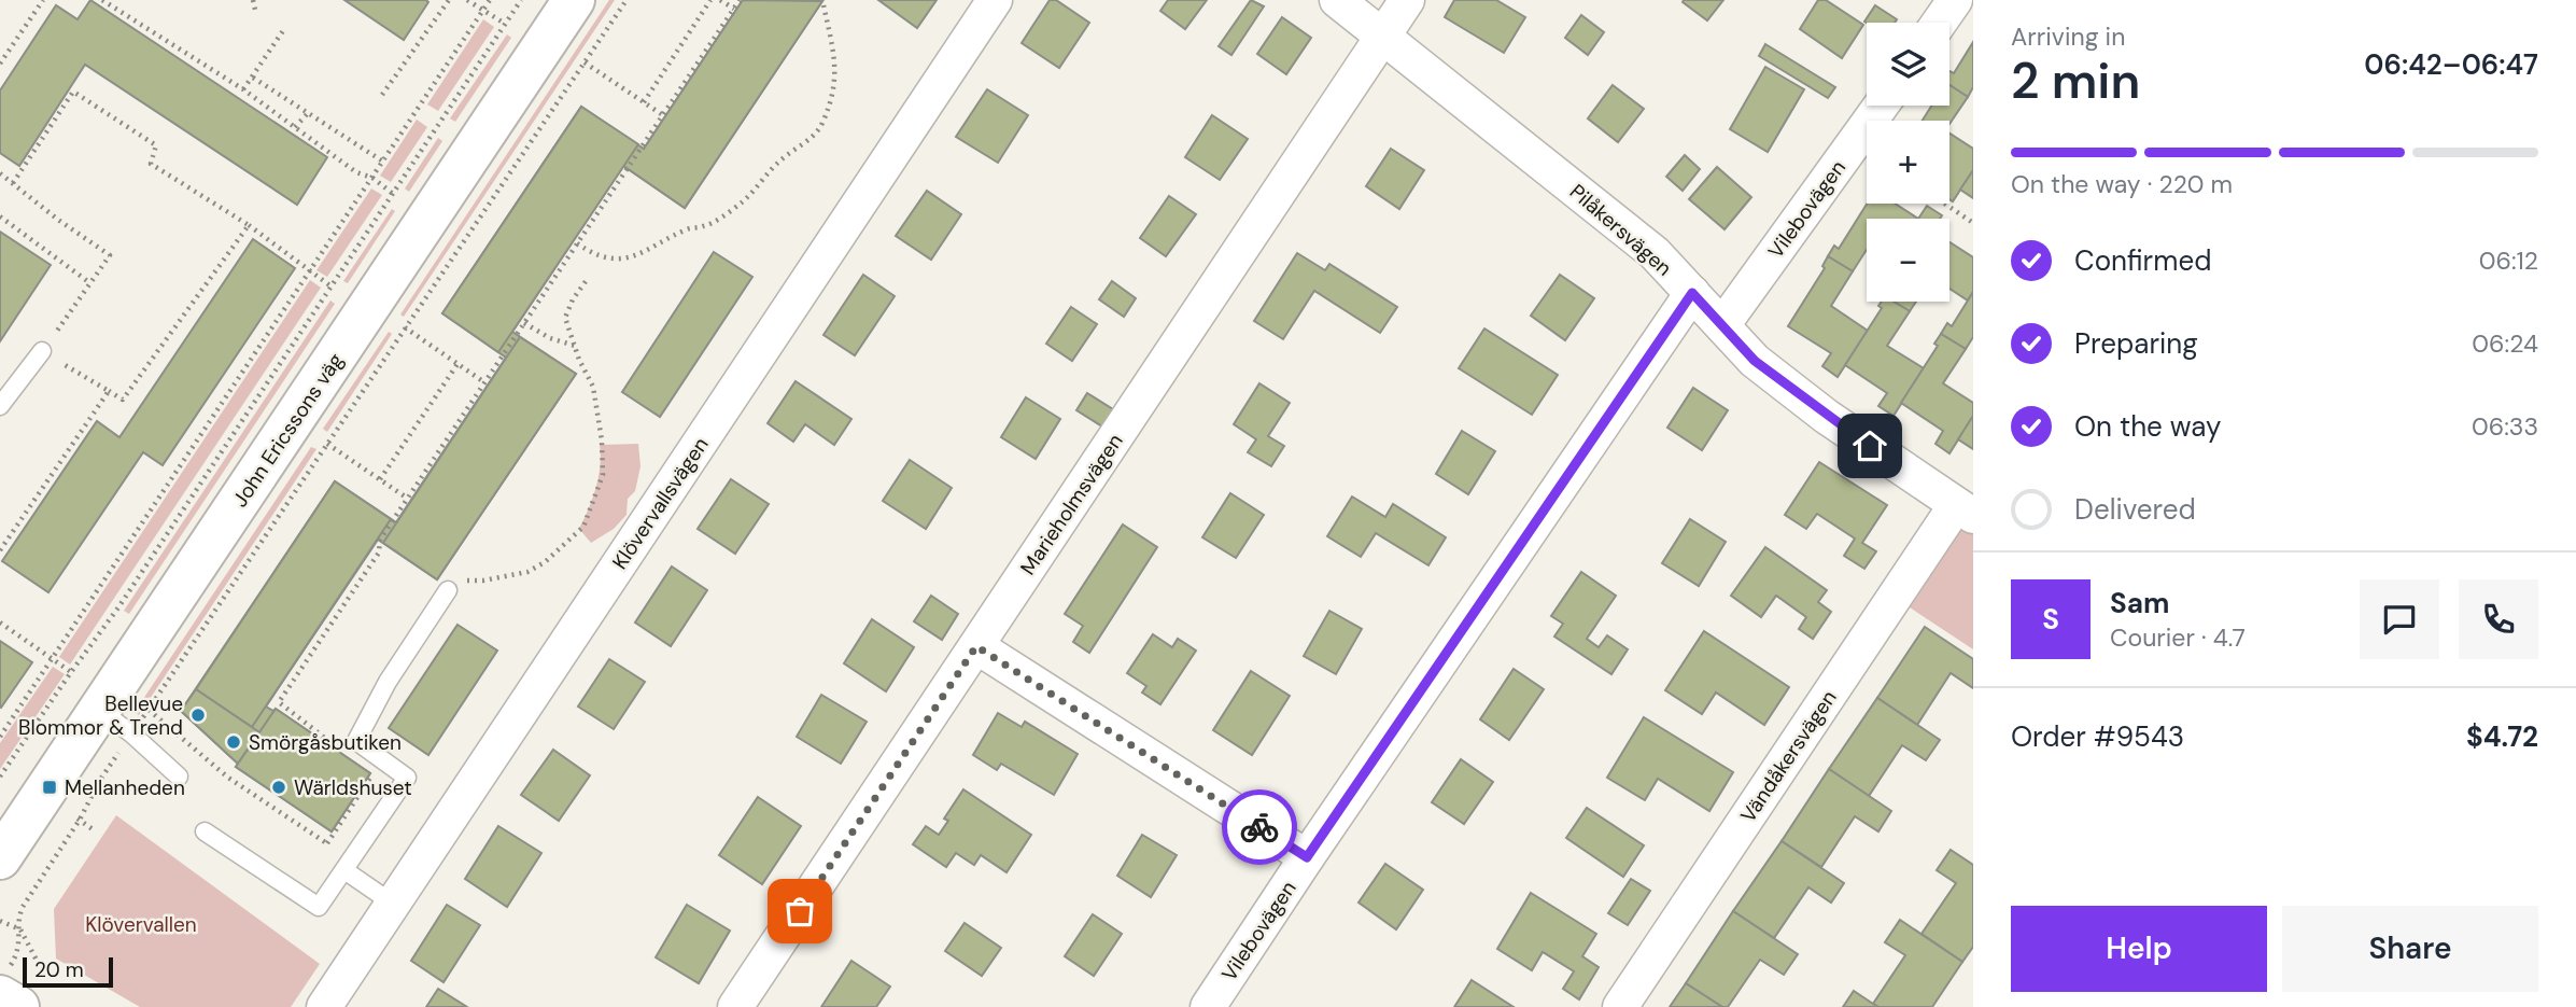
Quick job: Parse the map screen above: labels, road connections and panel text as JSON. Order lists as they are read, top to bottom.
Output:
{
  "streets": {
    "street": [
      "Vilebovägen",
      "Pilåkersvägen",
      "John Ericssons väg",
      "Klövervallsvägen",
      "Marieholmsvägen",
      "Vändåkersvägen"
    ]
  },
  "crossings": [
    ["Vilebovägen", "Pilåkersvägen"],
    ["Pilåkersvägen", "Marieholmsvägen"],
    ["Pilåkersvägen", "Vändåkersvägen"]
  ],
  "parks": ["Klövervallen"],
  "places": {
    "other": ["Bellevue Blommor & Trend", "Smörgåsbutiken", "Wärldshuset"],
    "transit": ["Mellanheden"]
  },
  "scale_bar": "20 m",
  "page": {
    "heading": ["2 min", "Arriving in", "06:42–06:47"],
    "panel": [
      "Sam",
      "Courier · 4.7",
      "Order #9543",
      "$4.72"
    ],
    "map_buttons": ["+", "−"],
    "bar": "On the way · 220 m",
    "list": [
      ["Confirmed", "06:12"],
      ["Preparing", "06:24"],
      ["On the way", "06:33"],
      "Delivered"
    ],
    "round": "S",
    "buttons": ["Help", "Share"],
    "scale": "20 m"
  }
}
